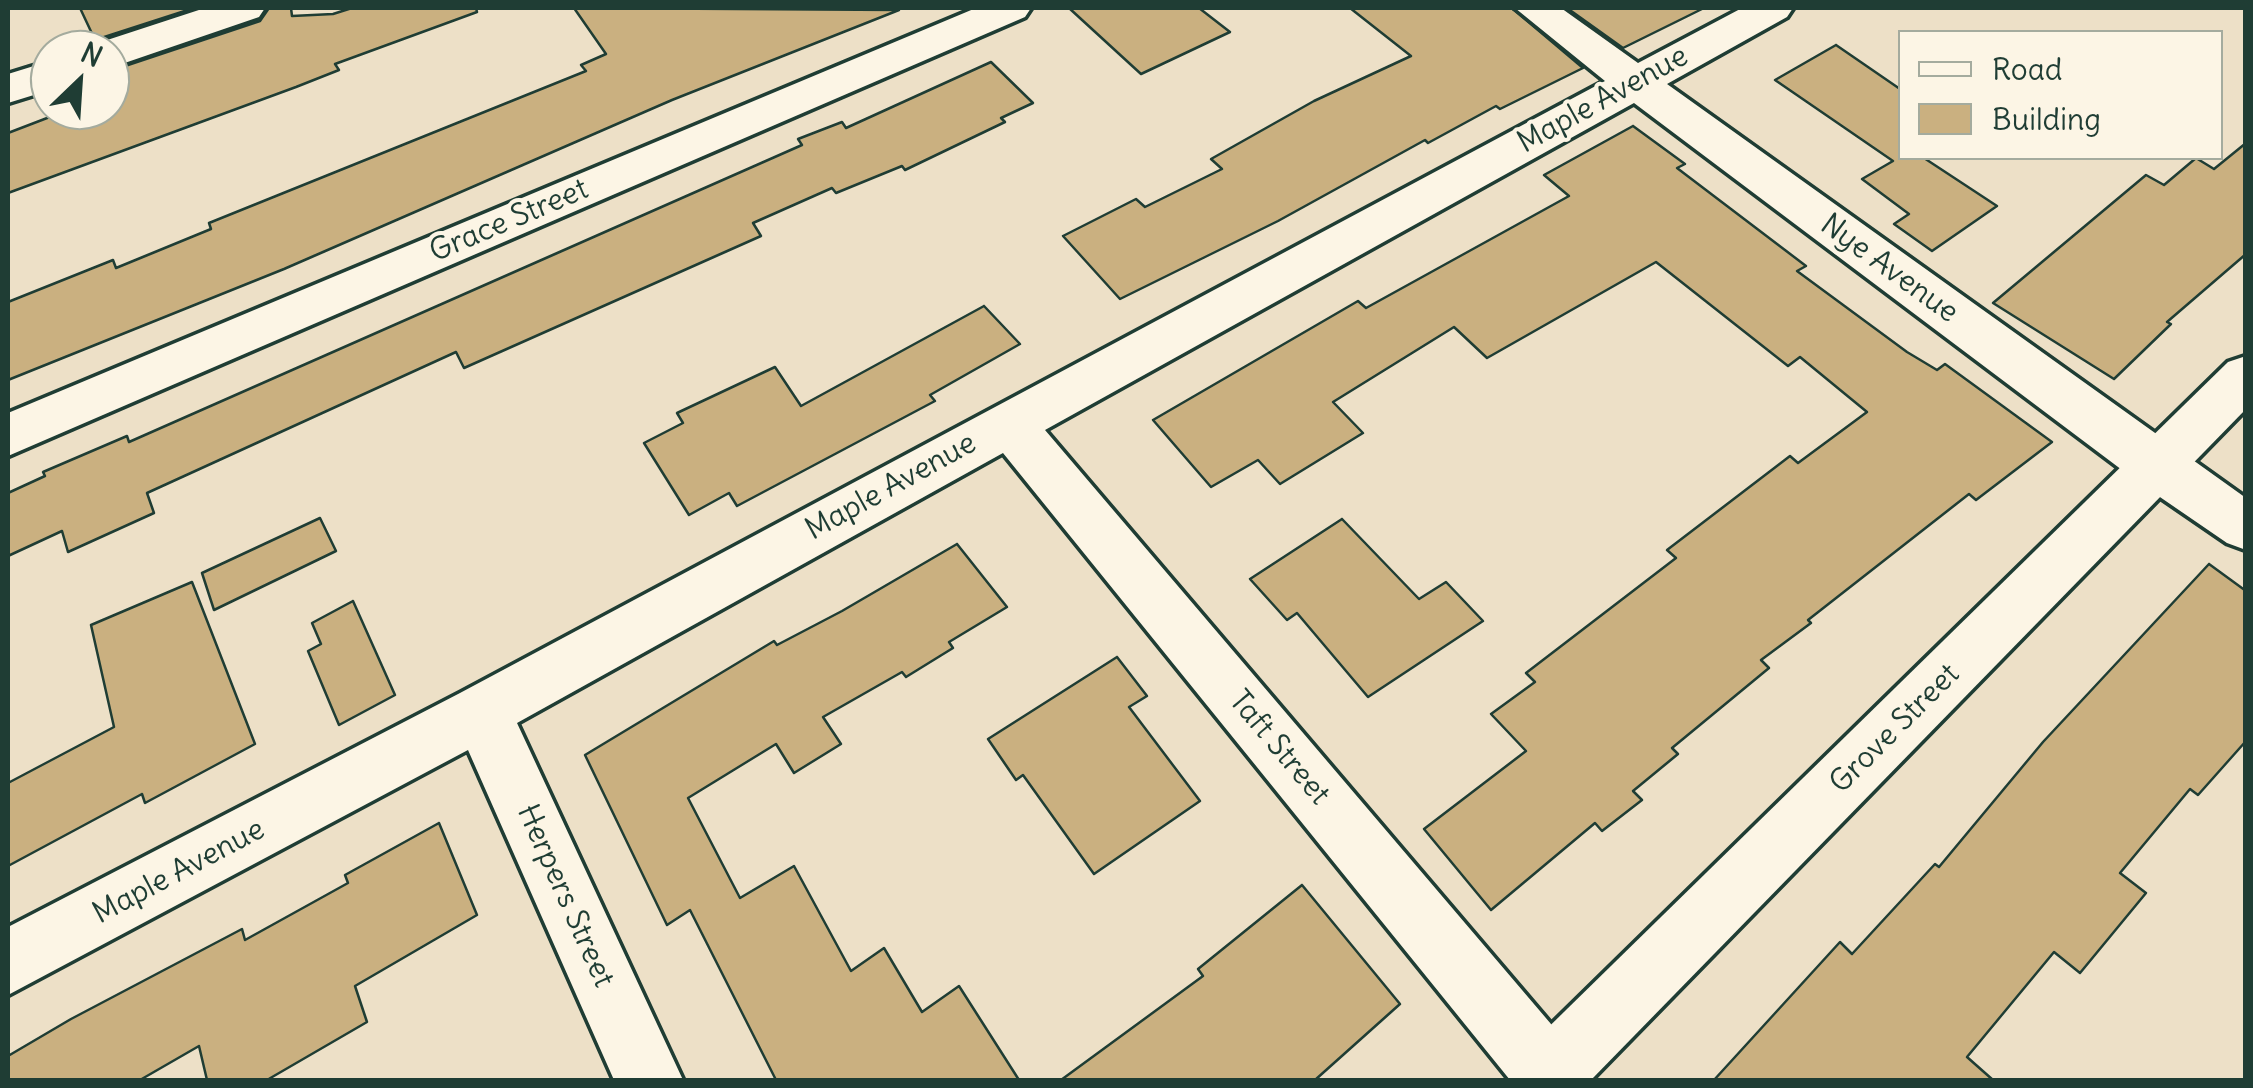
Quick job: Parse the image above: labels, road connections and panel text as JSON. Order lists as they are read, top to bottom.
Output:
{
  "streets": {
    "street": [
      "Maple Avenue",
      "Grace Street",
      "Nye Avenue",
      "Grove Street",
      "Taft Street",
      "Herpers Street"
    ]
  },
  "crossings": [
    ["Maple Avenue", "Nye Avenue"],
    ["Maple Avenue", "Taft Street"],
    ["Maple Avenue", "Herpers Street"],
    ["Nye Avenue", "Grove Street"],
    ["Grove Street", "Taft Street"]
  ],
  "legend": ["Road", "Building"],
  "north": "top right"
}
